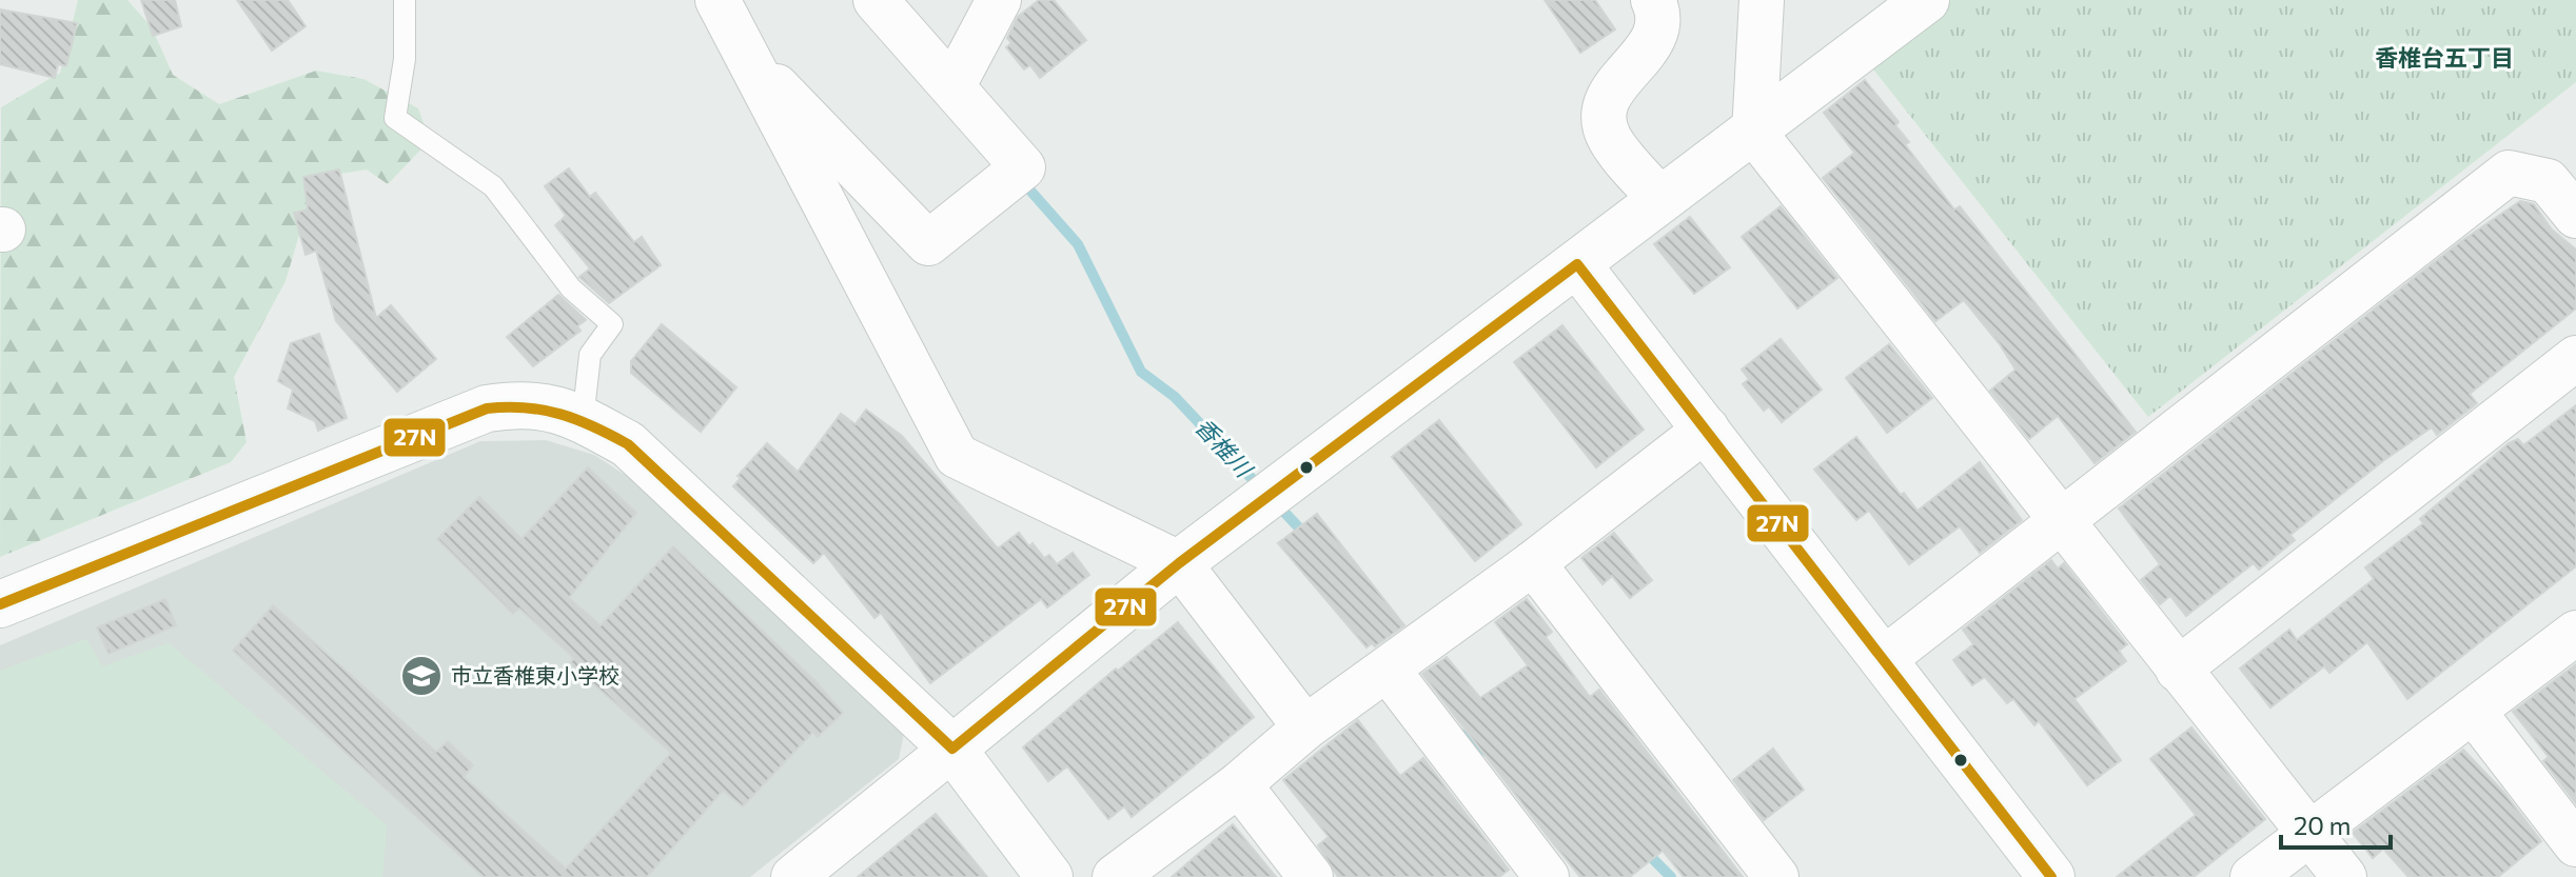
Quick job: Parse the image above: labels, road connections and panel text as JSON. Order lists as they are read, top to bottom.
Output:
{
  "districts": ["香椎台五丁目"],
  "water": ["香椎川"],
  "places": {
    "school or university": ["市立香椎東小学校"]
  },
  "lines": ["transit line 27N"],
  "scale_bar": "20 m"
}
